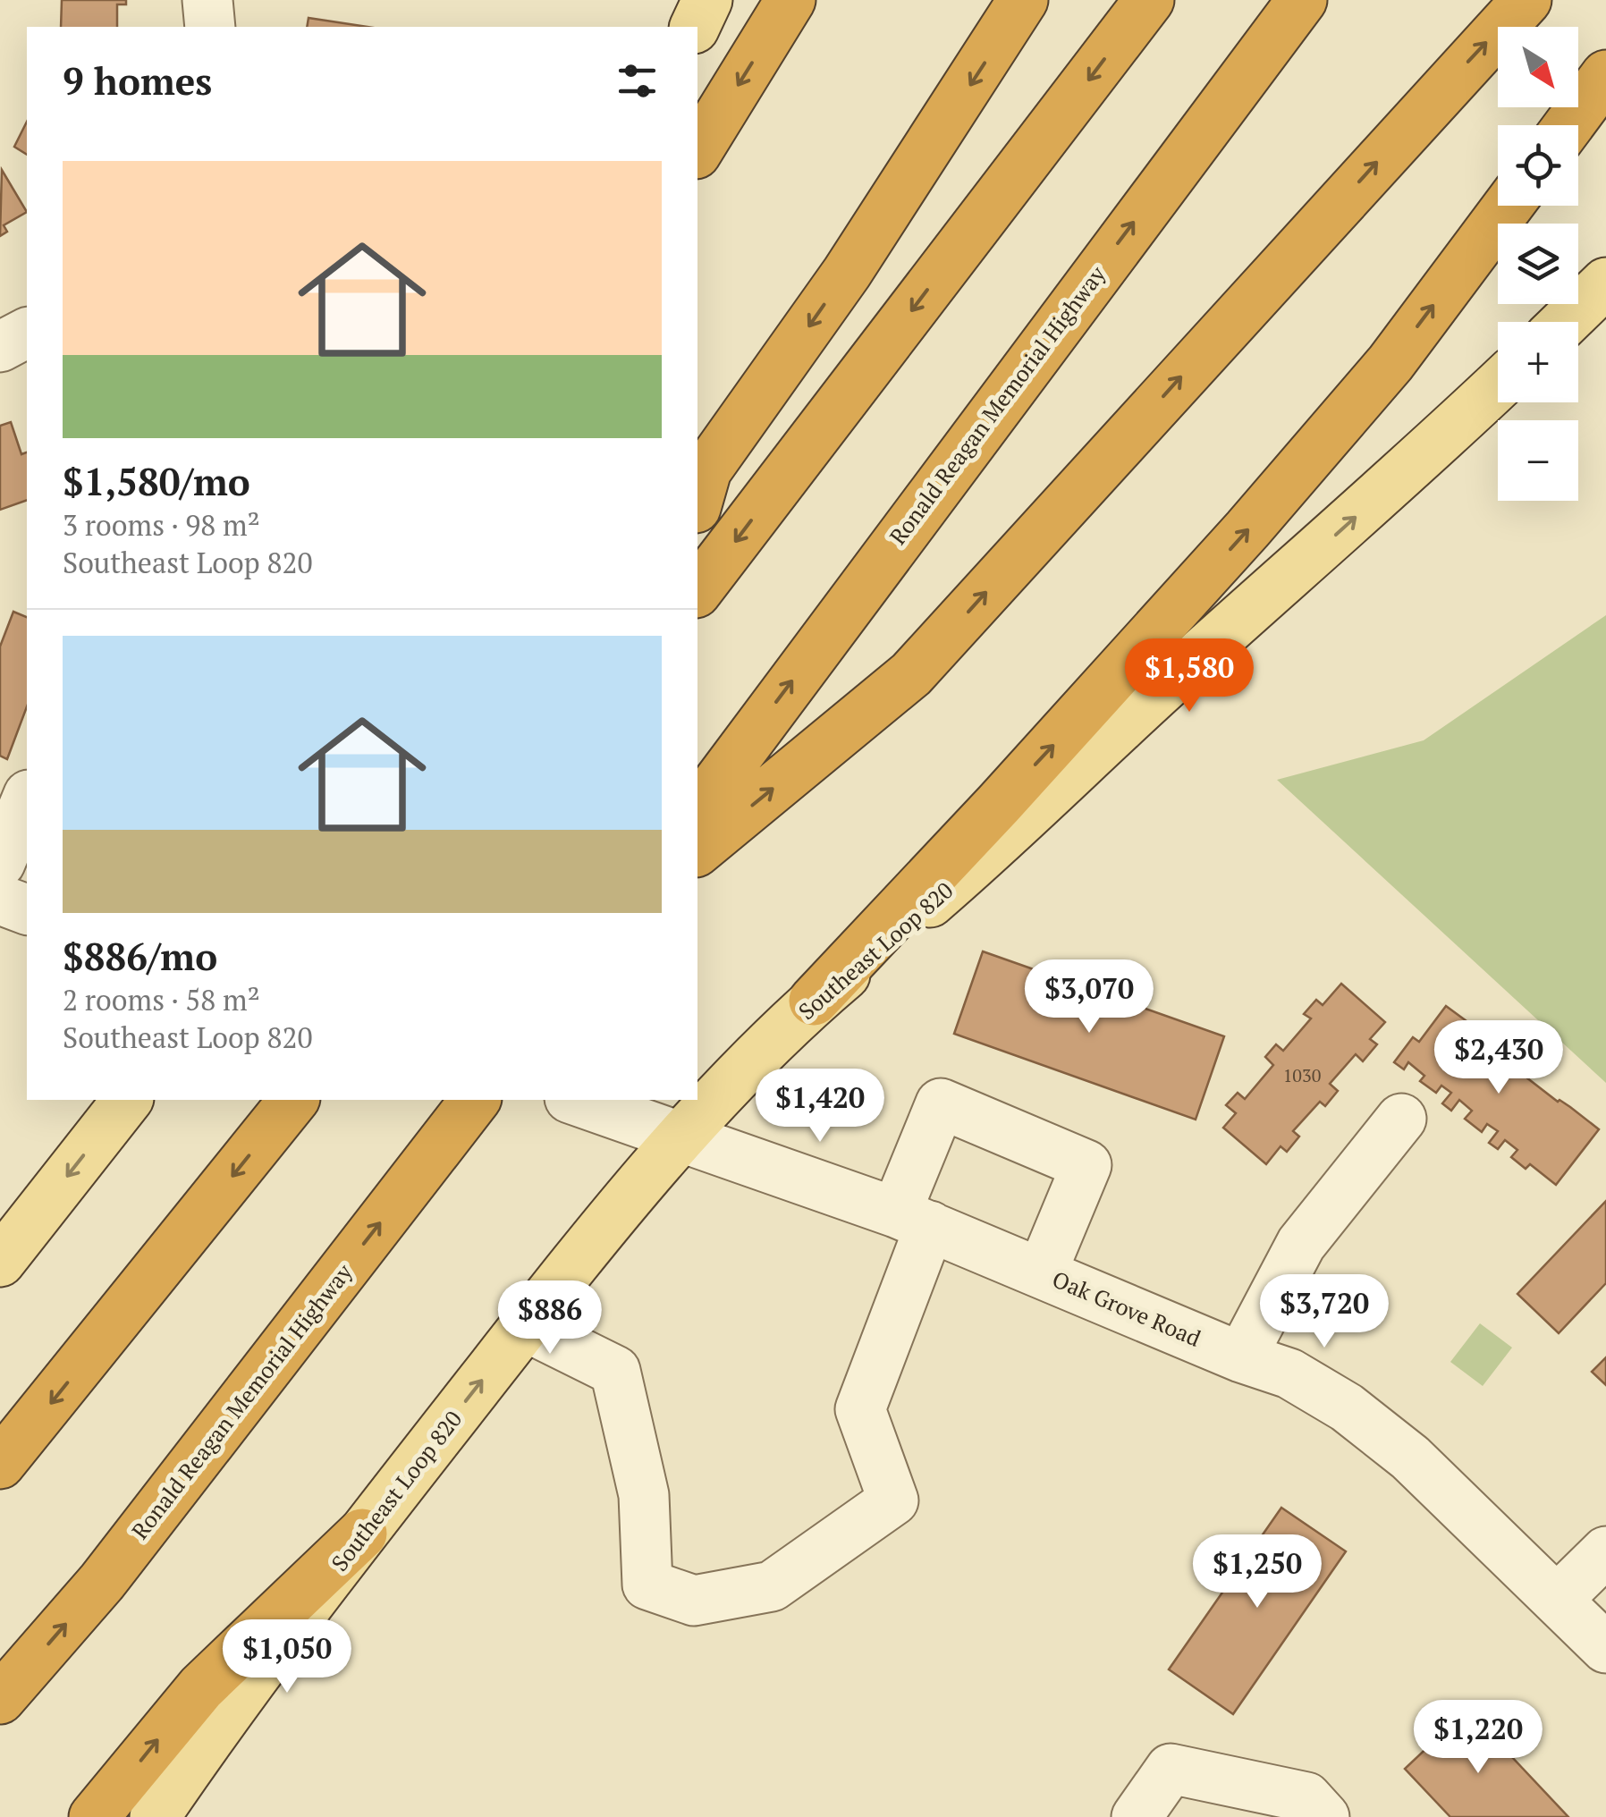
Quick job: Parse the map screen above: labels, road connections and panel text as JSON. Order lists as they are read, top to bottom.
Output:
{
  "streets": {
    "highway": ["Ronald Reagan Memorial Highway"],
    "main road": ["Southeast Loop 820"],
    "street": ["Oak Grove Road"]
  },
  "crossings": [
    ["Southeast Loop 820", "Oak Grove Road"]
  ],
  "one_way": ["Southeast Loop 820"],
  "house_numbers": ["1030"],
  "north": "bottom right",
  "page": {
    "map_buttons": ["+", "−"],
    "heading": "9 homes",
    "list": [
      {
        "name": "$1,580/mo",
        "note": "3 rooms · 98 m² · Southeast Loop 820"
      },
      {
        "name": "$886/mo",
        "note": "2 rooms · 58 m² · Southeast Loop 820"
      }
    ],
    "price": [
      "$1,580",
      "$3,070",
      "$2,430",
      "$1,420",
      "$3,720",
      "$886",
      "$1,250",
      "$1,050",
      "$1,220"
    ]
  }
}
